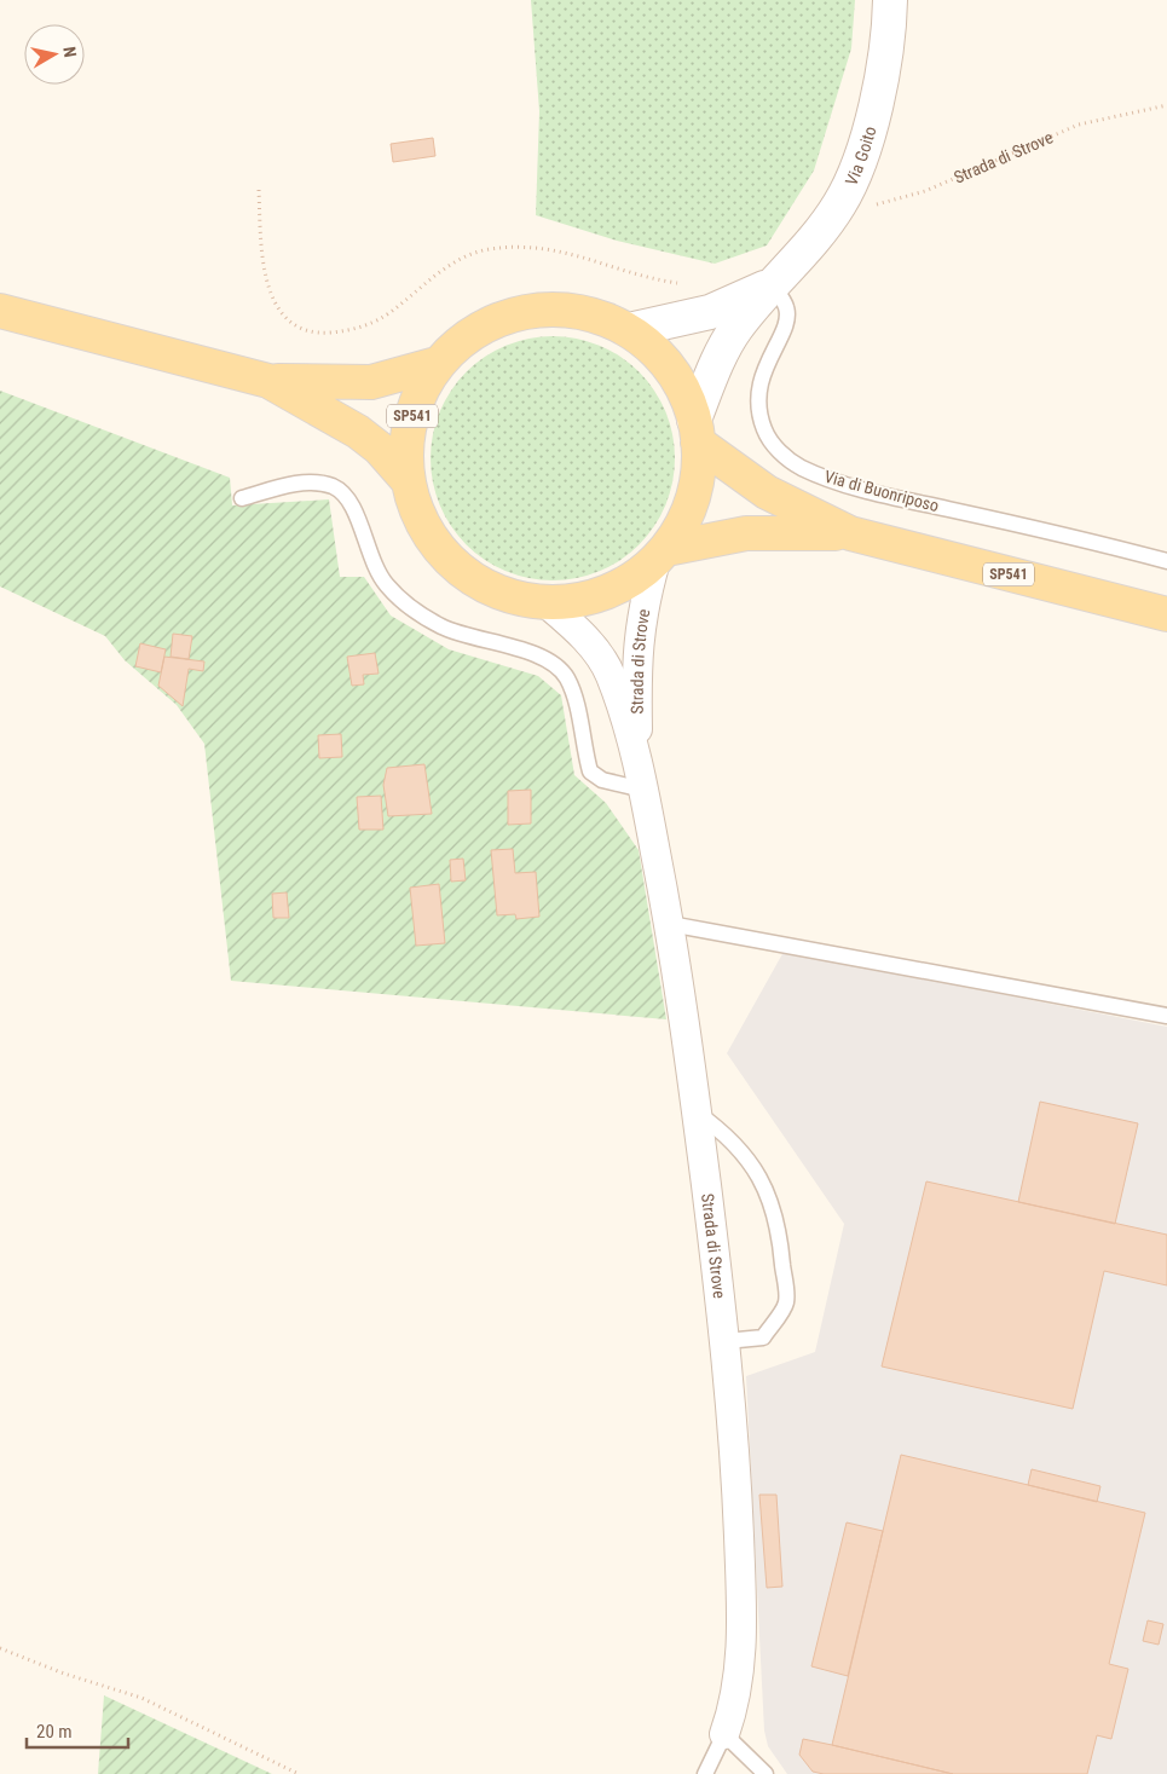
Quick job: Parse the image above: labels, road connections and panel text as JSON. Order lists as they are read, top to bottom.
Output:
{
  "streets": {
    "main road": ["SP541"],
    "street": ["Via Goito", "Strada di Strove"],
    "lane": ["Via di Buonriposo"]
  },
  "crossings": [
    ["Via Goito", "Strada di Strove"],
    ["Via Goito", "SP541"],
    ["Via Goito", "Via di Buonriposo"],
    ["Strada di Strove", "SP541"]
  ],
  "scale_bar": "20 m",
  "north": "right"
}
